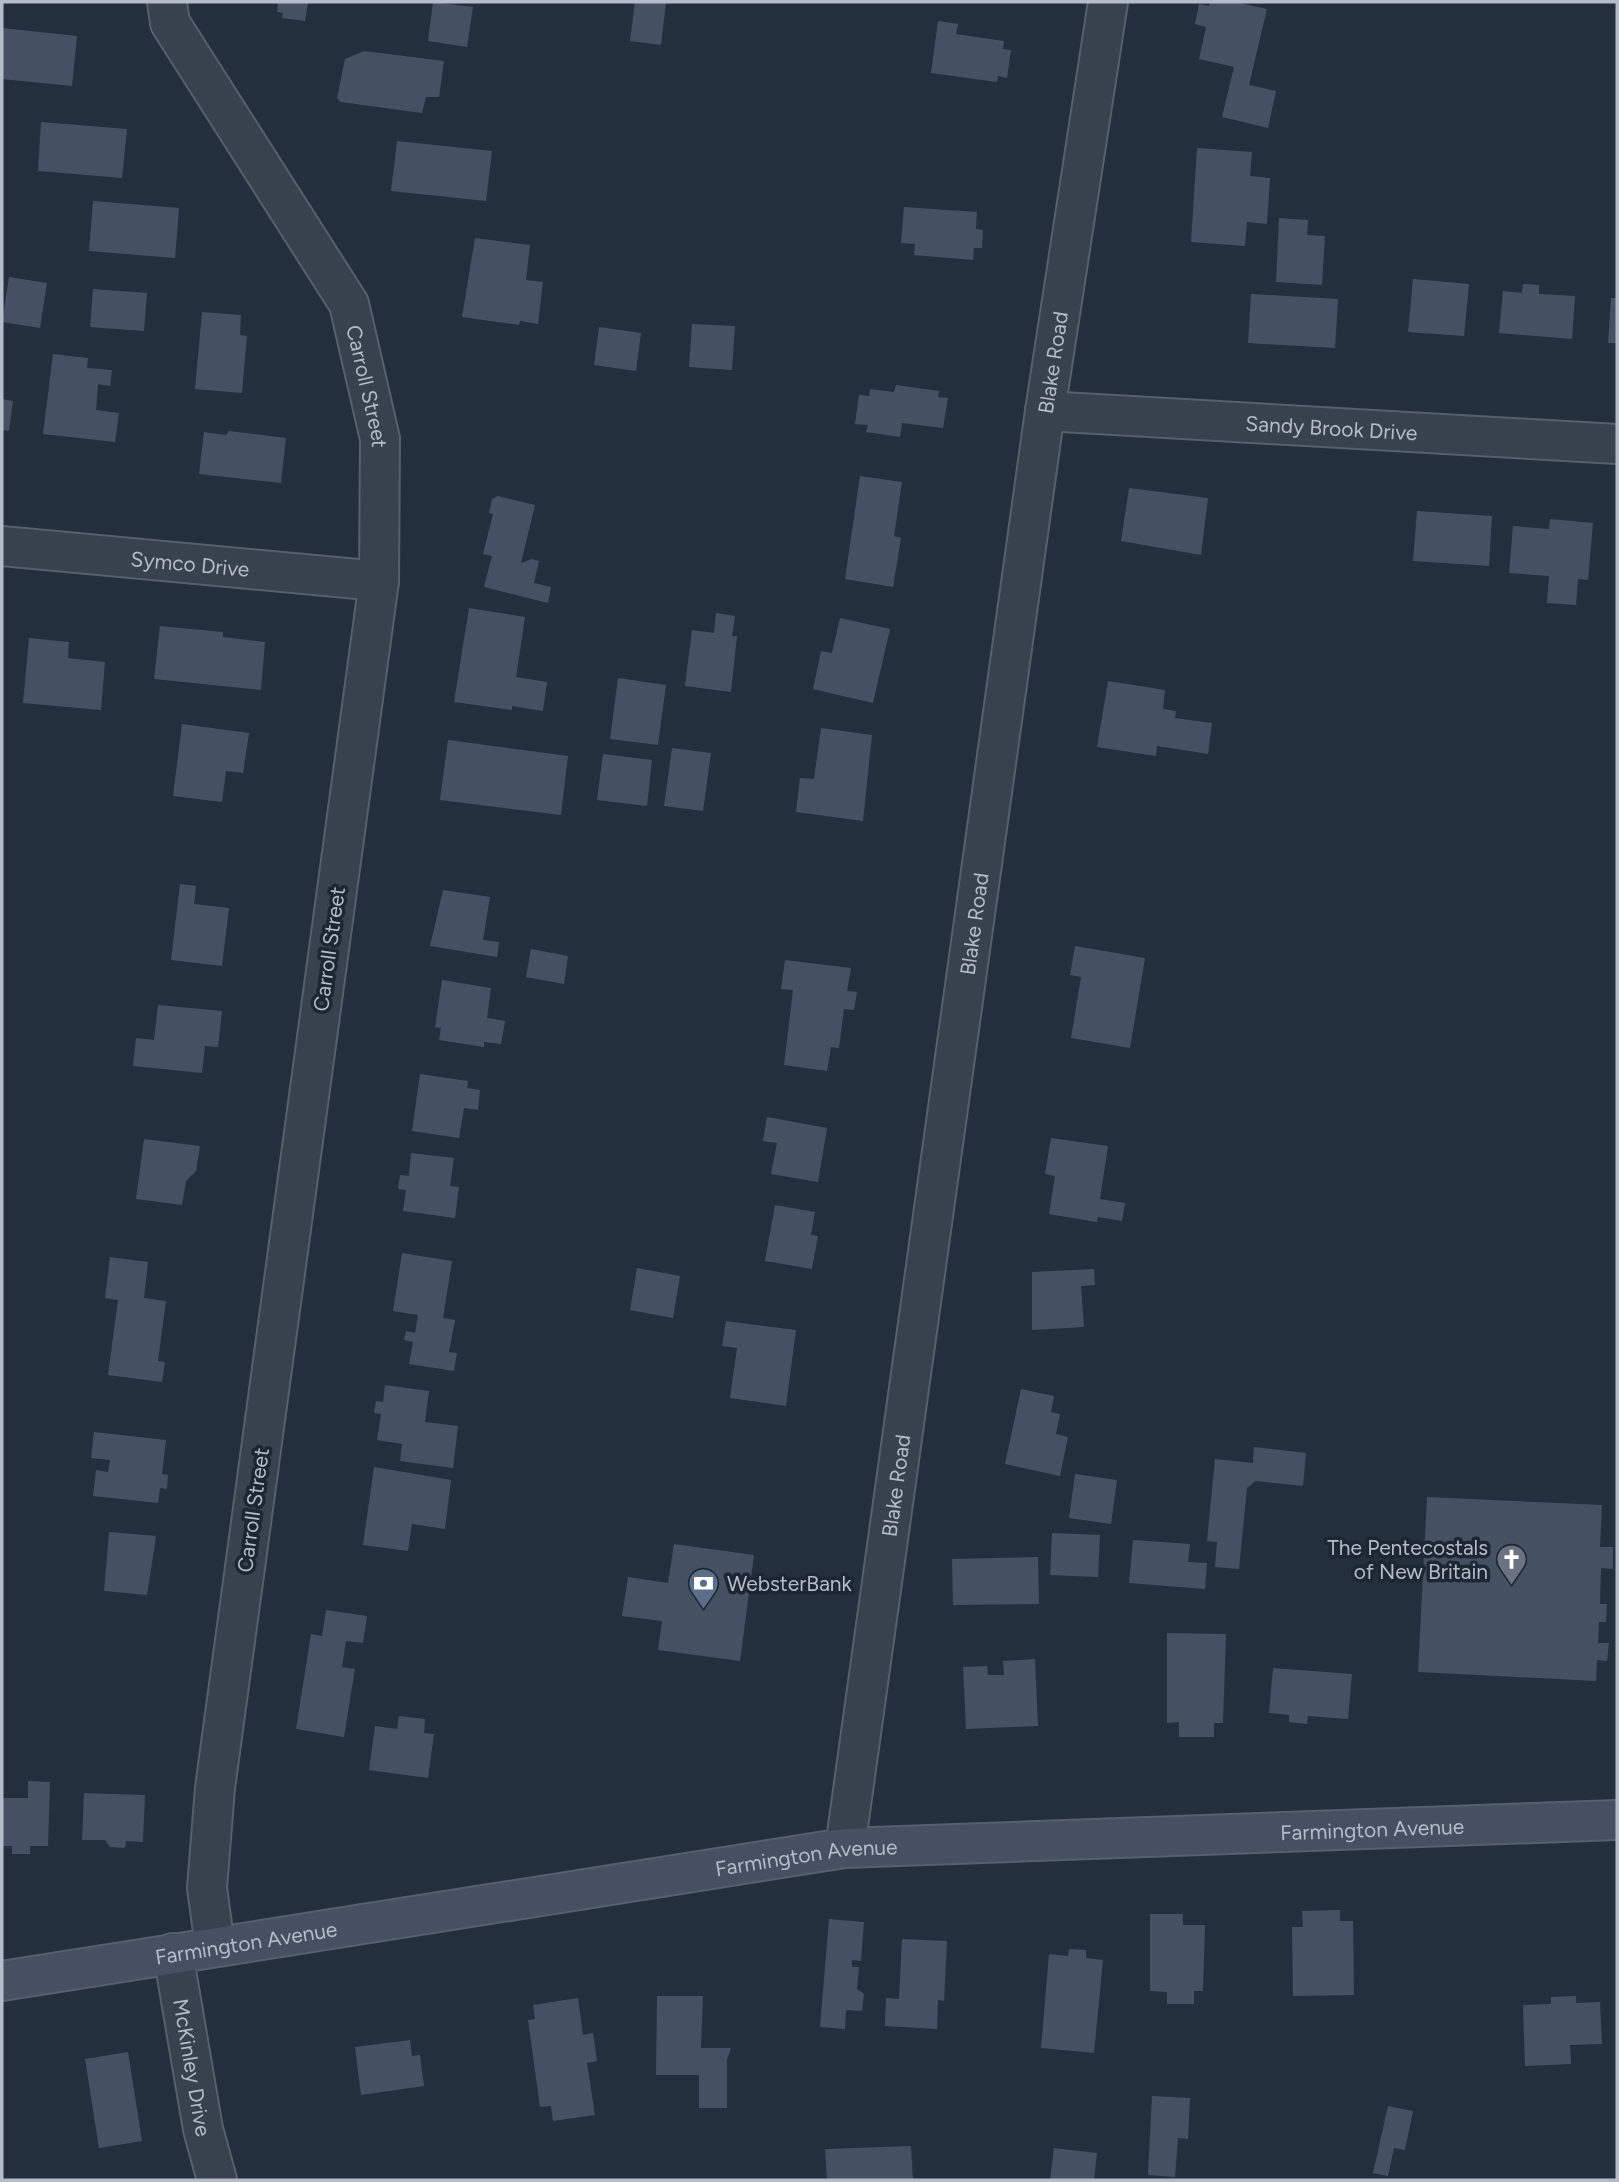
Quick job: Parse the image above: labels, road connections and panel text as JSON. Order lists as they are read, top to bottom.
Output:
{
  "streets": {
    "main road": ["Farmington Avenue"],
    "street": [
      "Blake Road",
      "Carroll Street",
      "Sandy Brook Drive",
      "Symco Drive",
      "McKinley Drive"
    ]
  },
  "crossings": [
    ["Blake Road", "Sandy Brook Drive"],
    ["Blake Road", "Farmington Avenue"],
    ["Carroll Street", "Symco Drive"],
    ["Carroll Street", "Farmington Avenue"],
    ["Farmington Avenue", "McKinley Drive"]
  ],
  "places": {
    "church": ["The Pentecostals of New Britain"],
    "bank": ["WebsterBank"]
  }
}
